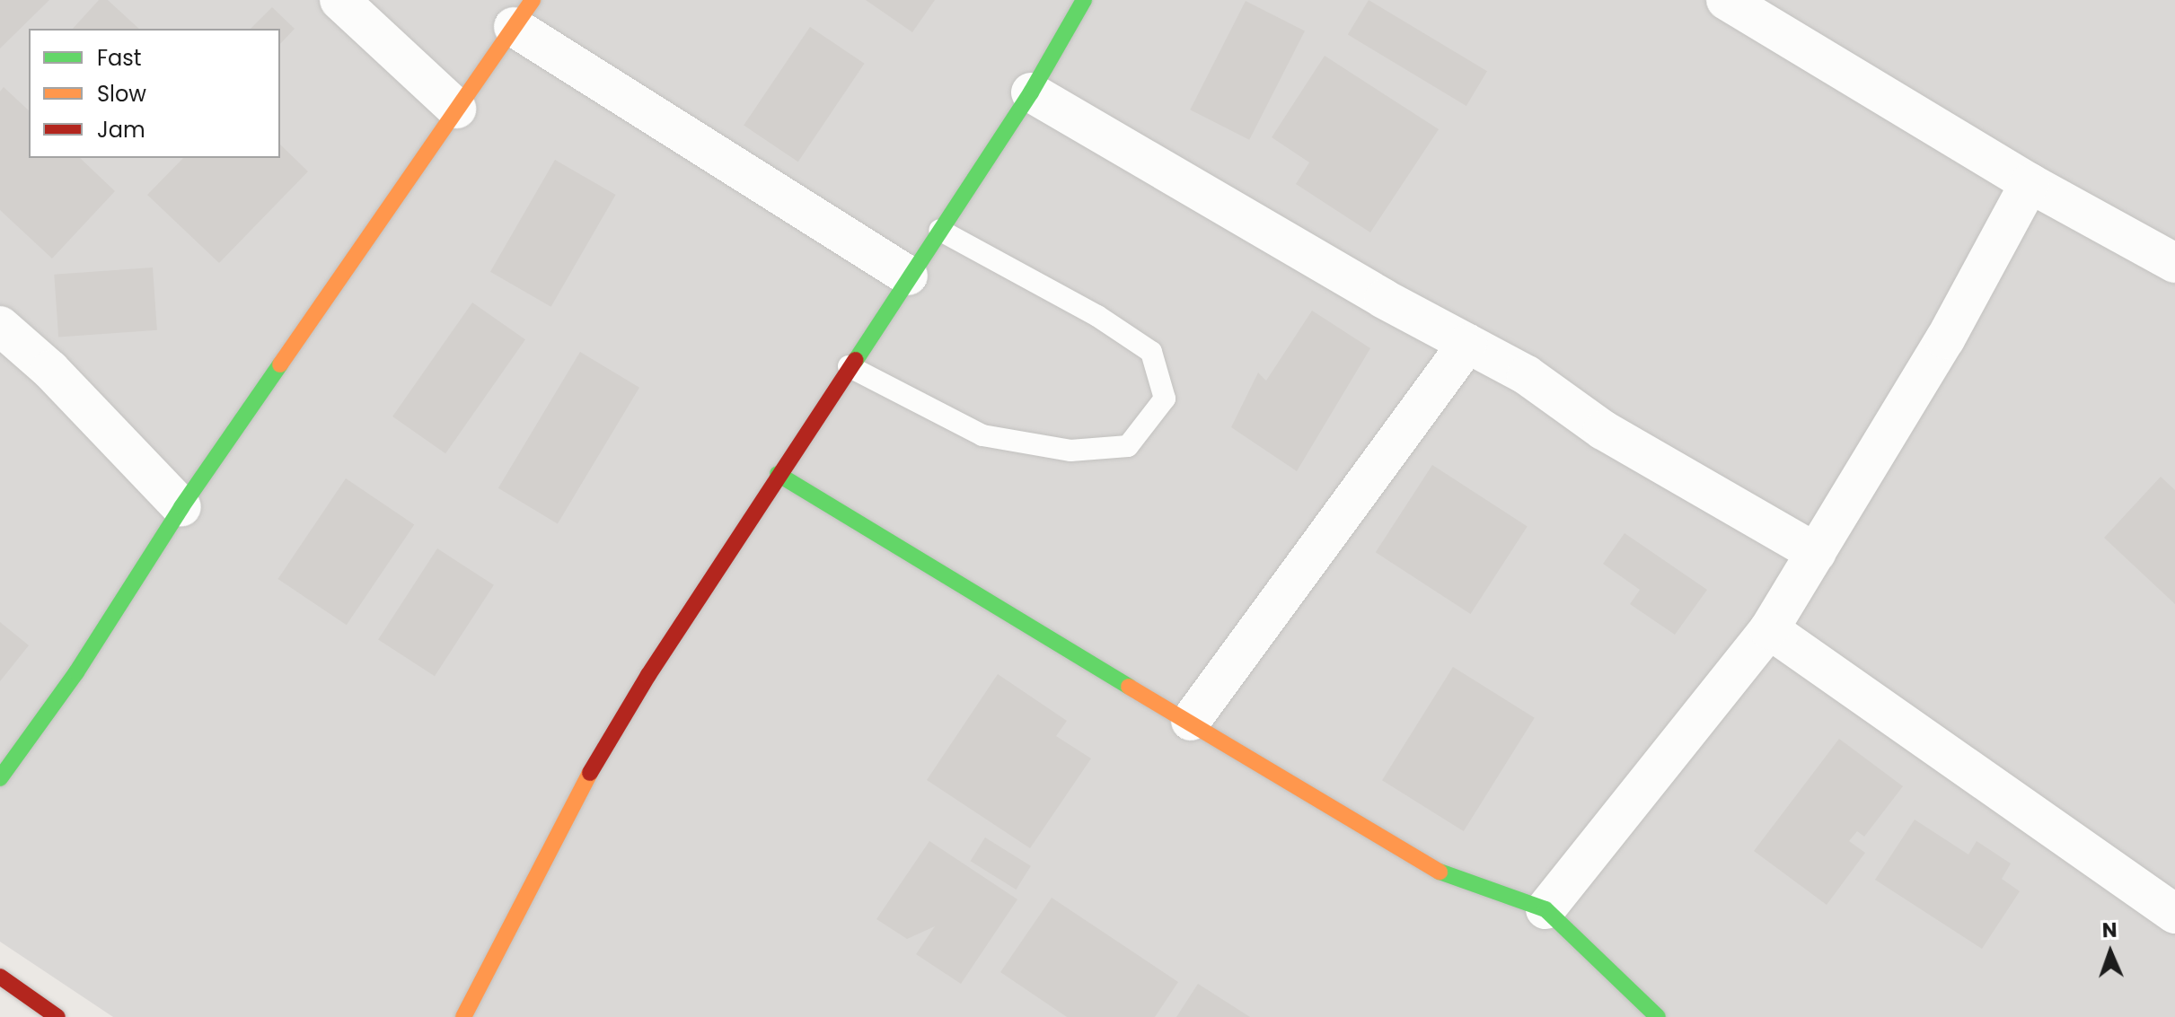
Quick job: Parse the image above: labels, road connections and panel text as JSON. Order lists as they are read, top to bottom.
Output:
{
  "legend": ["Fast", "Slow", "Jam"],
  "north": "top"
}
